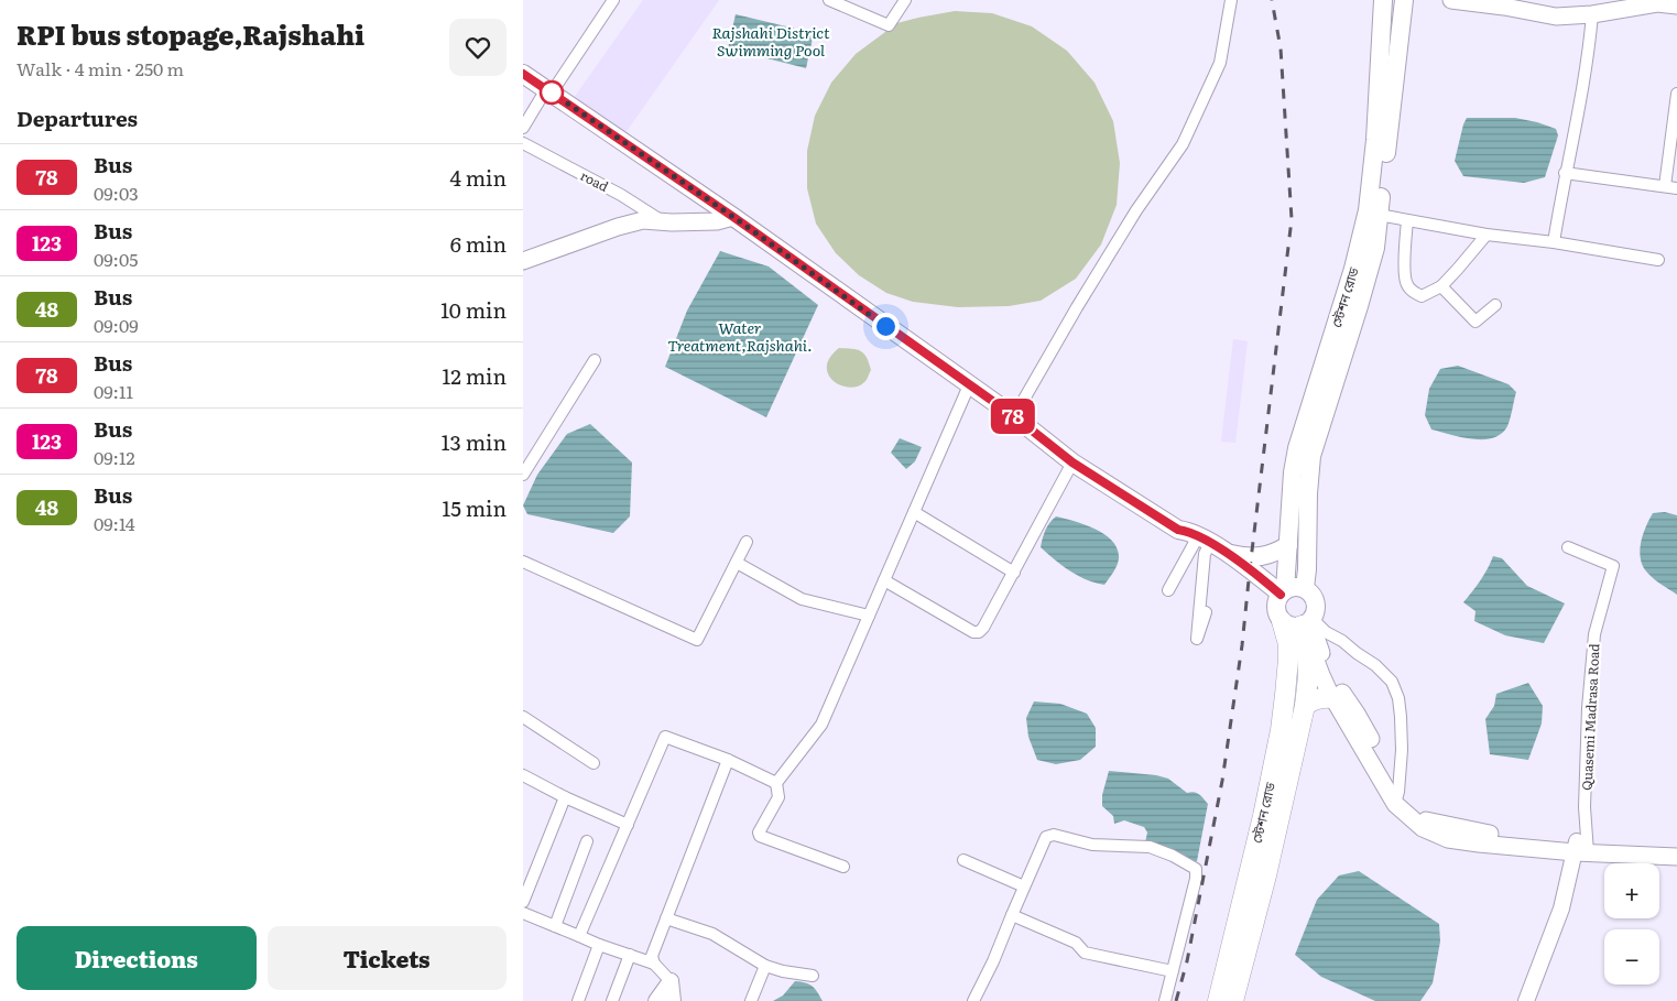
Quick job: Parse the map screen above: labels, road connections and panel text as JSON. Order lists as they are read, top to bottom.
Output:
{
  "streets": {
    "highway": ["স্টেশন রোড"],
    "street": ["road", "Quasemi Madrasa Road"]
  },
  "water": ["Rajshahi District Swimming Pool", "Water Treatment,Rajshahi."],
  "lines": ["bus line 78"],
  "page": {
    "heading": [
      ["RPI bus stopage,Rajshahi", "Walk · 4 min · 250 m"],
      "Departures"
    ],
    "on_map": "78",
    "list": [
      {
        "mark": "78",
        "name": "Bus",
        "note": "09:03",
        "value": "4 min"
      },
      {
        "mark": "123",
        "name": "Bus",
        "note": "09:05",
        "value": "6 min"
      },
      {
        "mark": "48",
        "name": "Bus",
        "note": "09:09",
        "value": "10 min"
      },
      {
        "mark": "78",
        "name": "Bus",
        "note": "09:11",
        "value": "12 min"
      },
      {
        "mark": "123",
        "name": "Bus",
        "note": "09:12",
        "value": "13 min"
      },
      {
        "mark": "48",
        "name": "Bus",
        "note": "09:14",
        "value": "15 min"
      }
    ],
    "map_buttons": ["+", "−"],
    "buttons": ["Directions", "Tickets"]
  }
}
